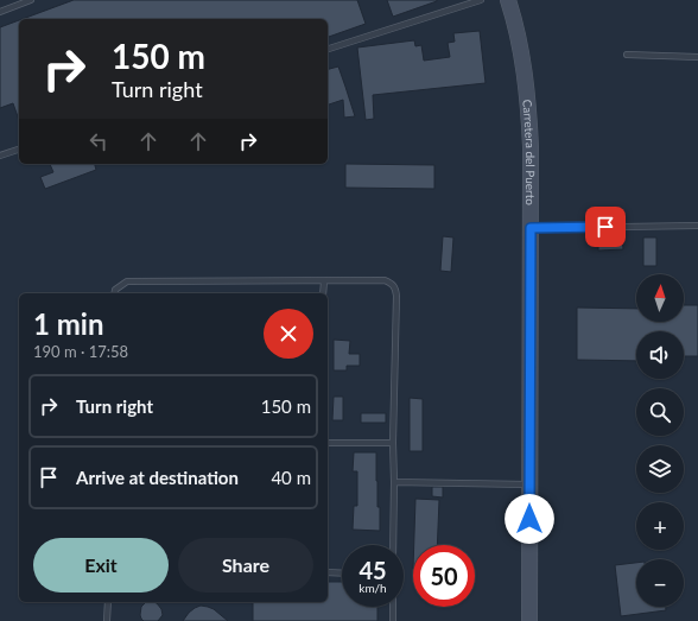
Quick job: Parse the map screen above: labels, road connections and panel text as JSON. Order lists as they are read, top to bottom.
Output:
{
  "streets": {
    "main road": ["Carretera del Puerto"]
  },
  "north": "top",
  "page": {
    "turn": ["150 m", "Turn right"],
    "map_buttons": ["+", "−"],
    "heading": ["1 min", "190 m · 17:58"],
    "list": [
      {
        "name": "Turn right",
        "value": "150 m"
      },
      {
        "name": "Arrive at destination",
        "value": "40 m"
      }
    ],
    "buttons": ["Exit", "Share"],
    "speed": "45 km/h",
    "limit": "50"
  }
}
